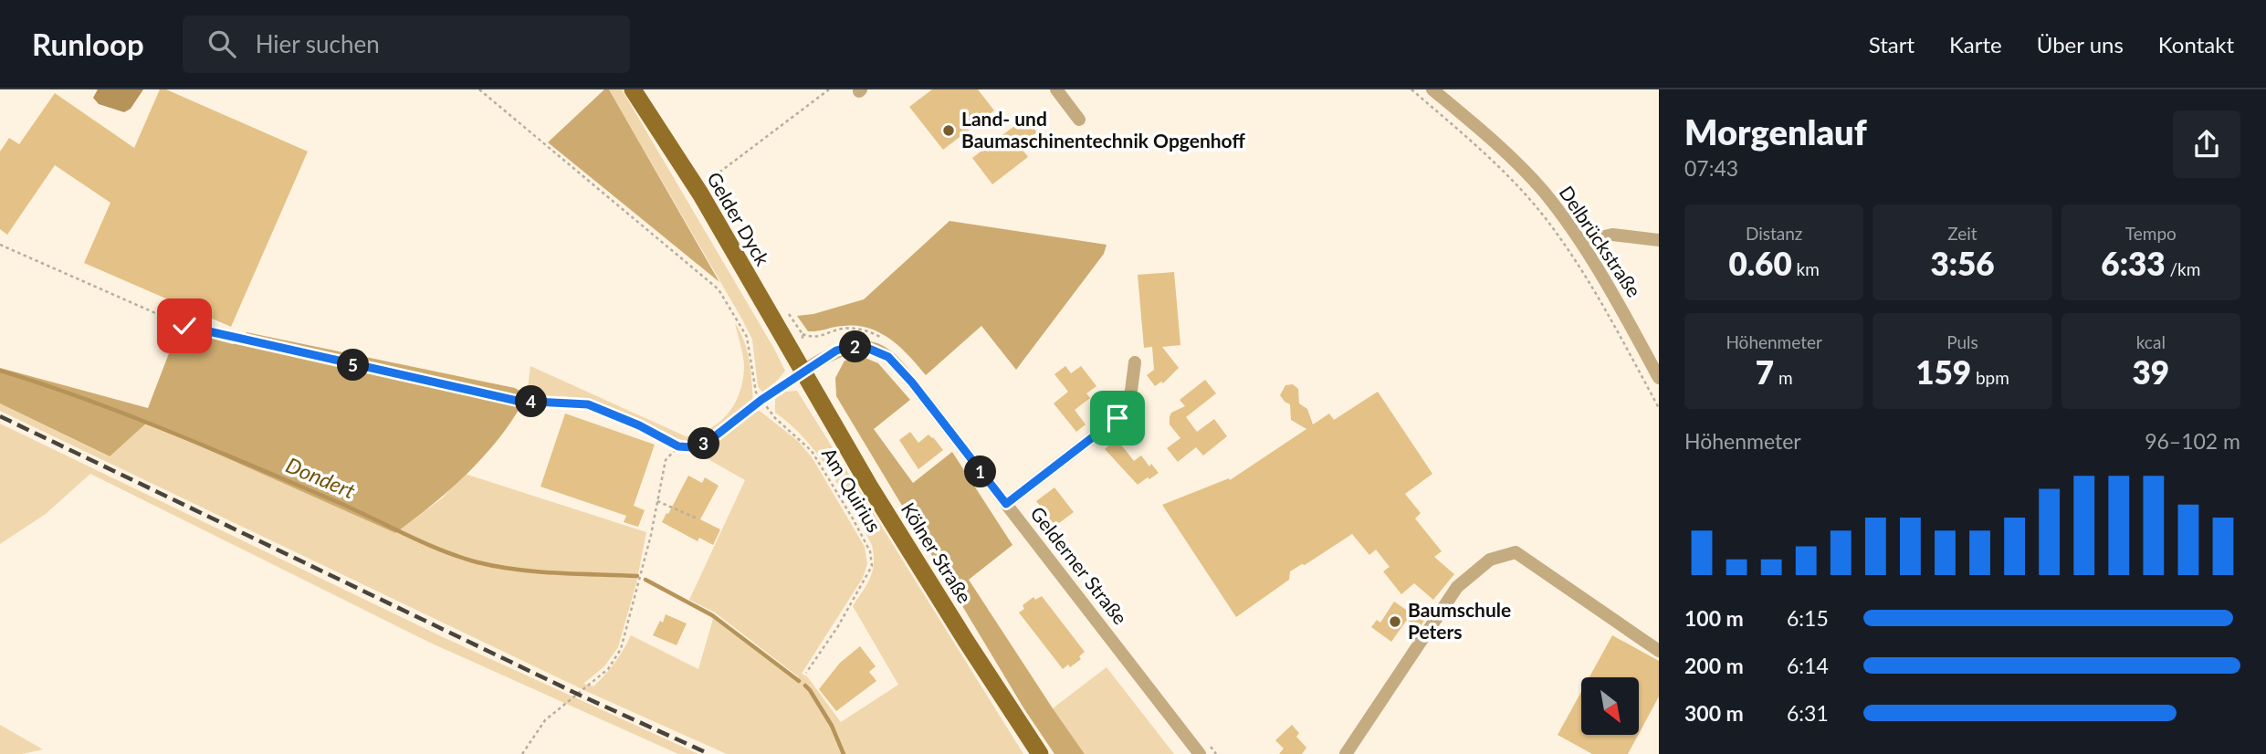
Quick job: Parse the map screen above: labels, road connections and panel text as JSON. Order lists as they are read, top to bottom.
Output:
{
  "streets": {
    "main road": ["Gelder Dyck", "Kölner Straße"],
    "street": ["Delbrückstraße", "Gelderner Straße"],
    "path": ["Am Quirius"]
  },
  "crossings": [
    ["Gelder Dyck", "Kölner Straße"],
    ["Gelder Dyck", "Gelderner Straße"],
    ["Kölner Straße", "Gelderner Straße"]
  ],
  "water": ["Dondert"],
  "places": ["Land- und Baumaschinentechnik Opgenhoff", "Baumschule Peters"],
  "north": "bottom right",
  "page": {
    "header": "Runloop",
    "search": "Hier suchen",
    "nav": [
      "Start",
      "Karte",
      "Über uns",
      "Kontakt"
    ],
    "heading": ["Morgenlauf", "07:43"],
    "stats": [
      ["Distanz", "0.60 km"],
      ["Zeit", "3:56"],
      ["Tempo", "6:33 /km"],
      ["Höhenmeter", "7 m"],
      ["Puls", "159 bpm"],
      ["kcal", "39"]
    ],
    "pins": [
      "2",
      "5",
      "4",
      "3",
      "1"
    ],
    "chart": ["Höhenmeter", "96–102 m"],
    "list": [
      {
        "name": "100 m",
        "note": "6:15"
      },
      {
        "name": "200 m",
        "note": "6:14"
      },
      {
        "name": "300 m",
        "note": "6:31"
      }
    ]
  }
}
